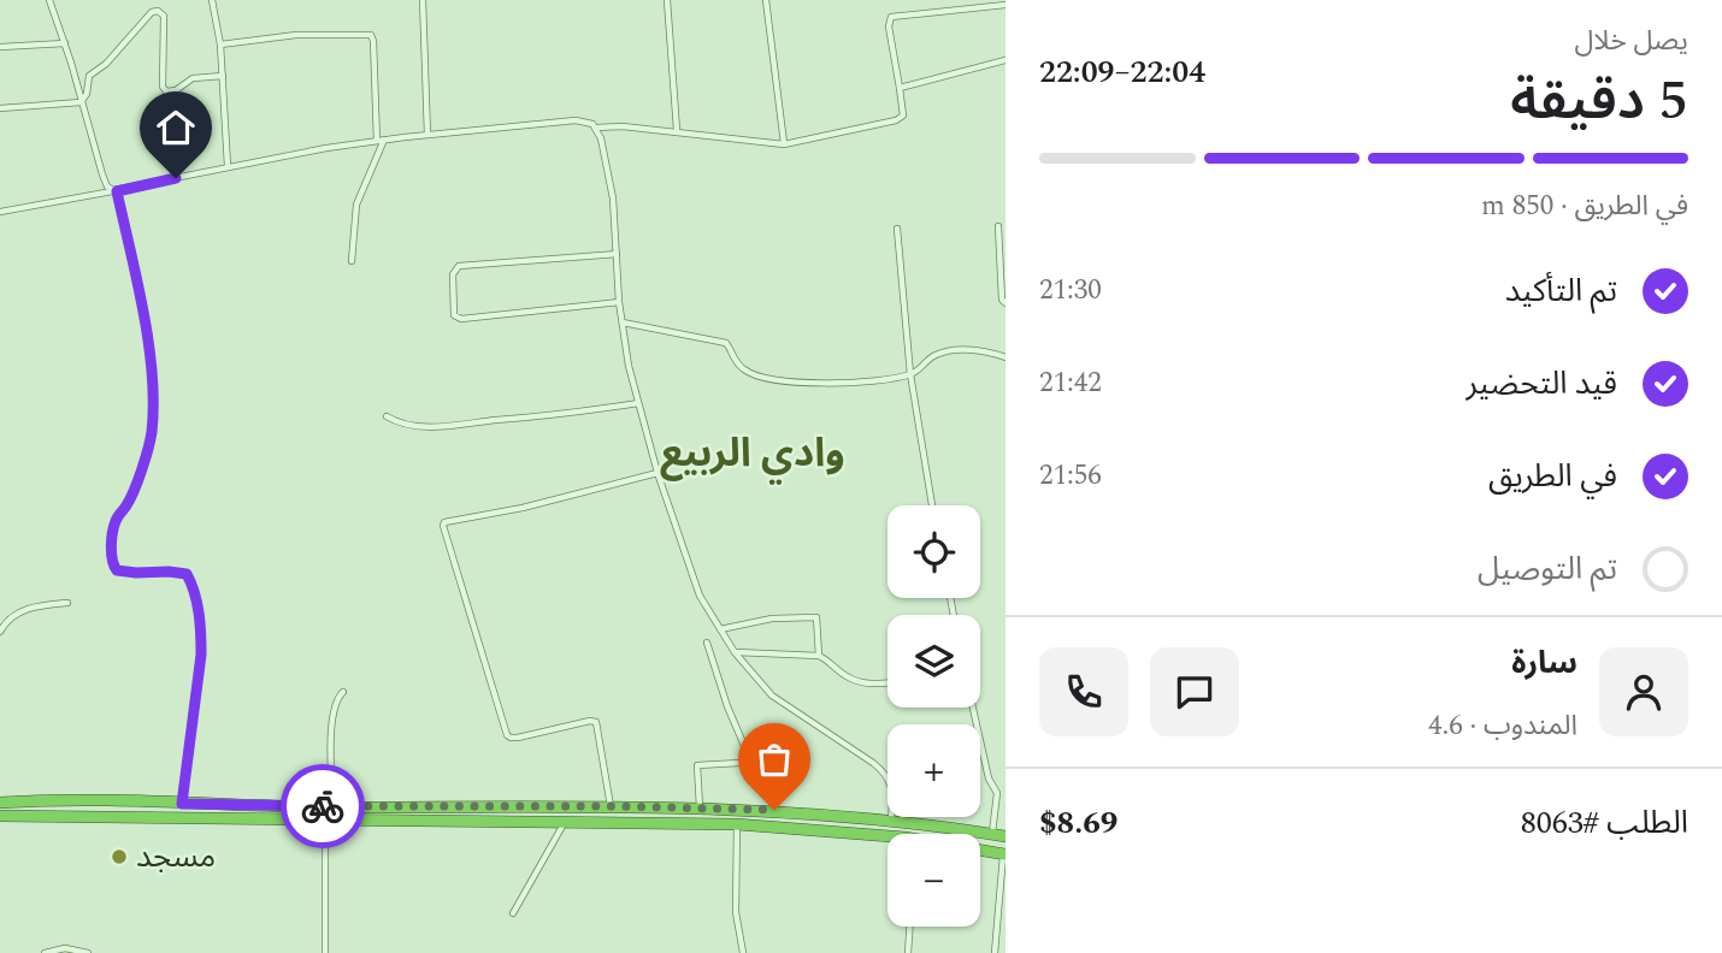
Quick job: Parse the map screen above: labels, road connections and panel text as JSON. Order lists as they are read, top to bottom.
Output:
{
  "districts": ["وادي الربيع"],
  "places": ["مسجد"],
  "page": {
    "heading": ["5 دقيقة", "يصل خلال", "22:04–22:09"],
    "panel": [
      "سارة",
      "المندوب · 4.6",
      "الطلب #8063",
      "$8.69"
    ],
    "bar": "في الطريق · 850 m",
    "list": [
      ["تم التأكيد", "21:30"],
      ["قيد التحضير", "21:42"],
      ["في الطريق", "21:56"],
      "تم التوصيل"
    ],
    "map_buttons": ["+", "−"]
  }
}
